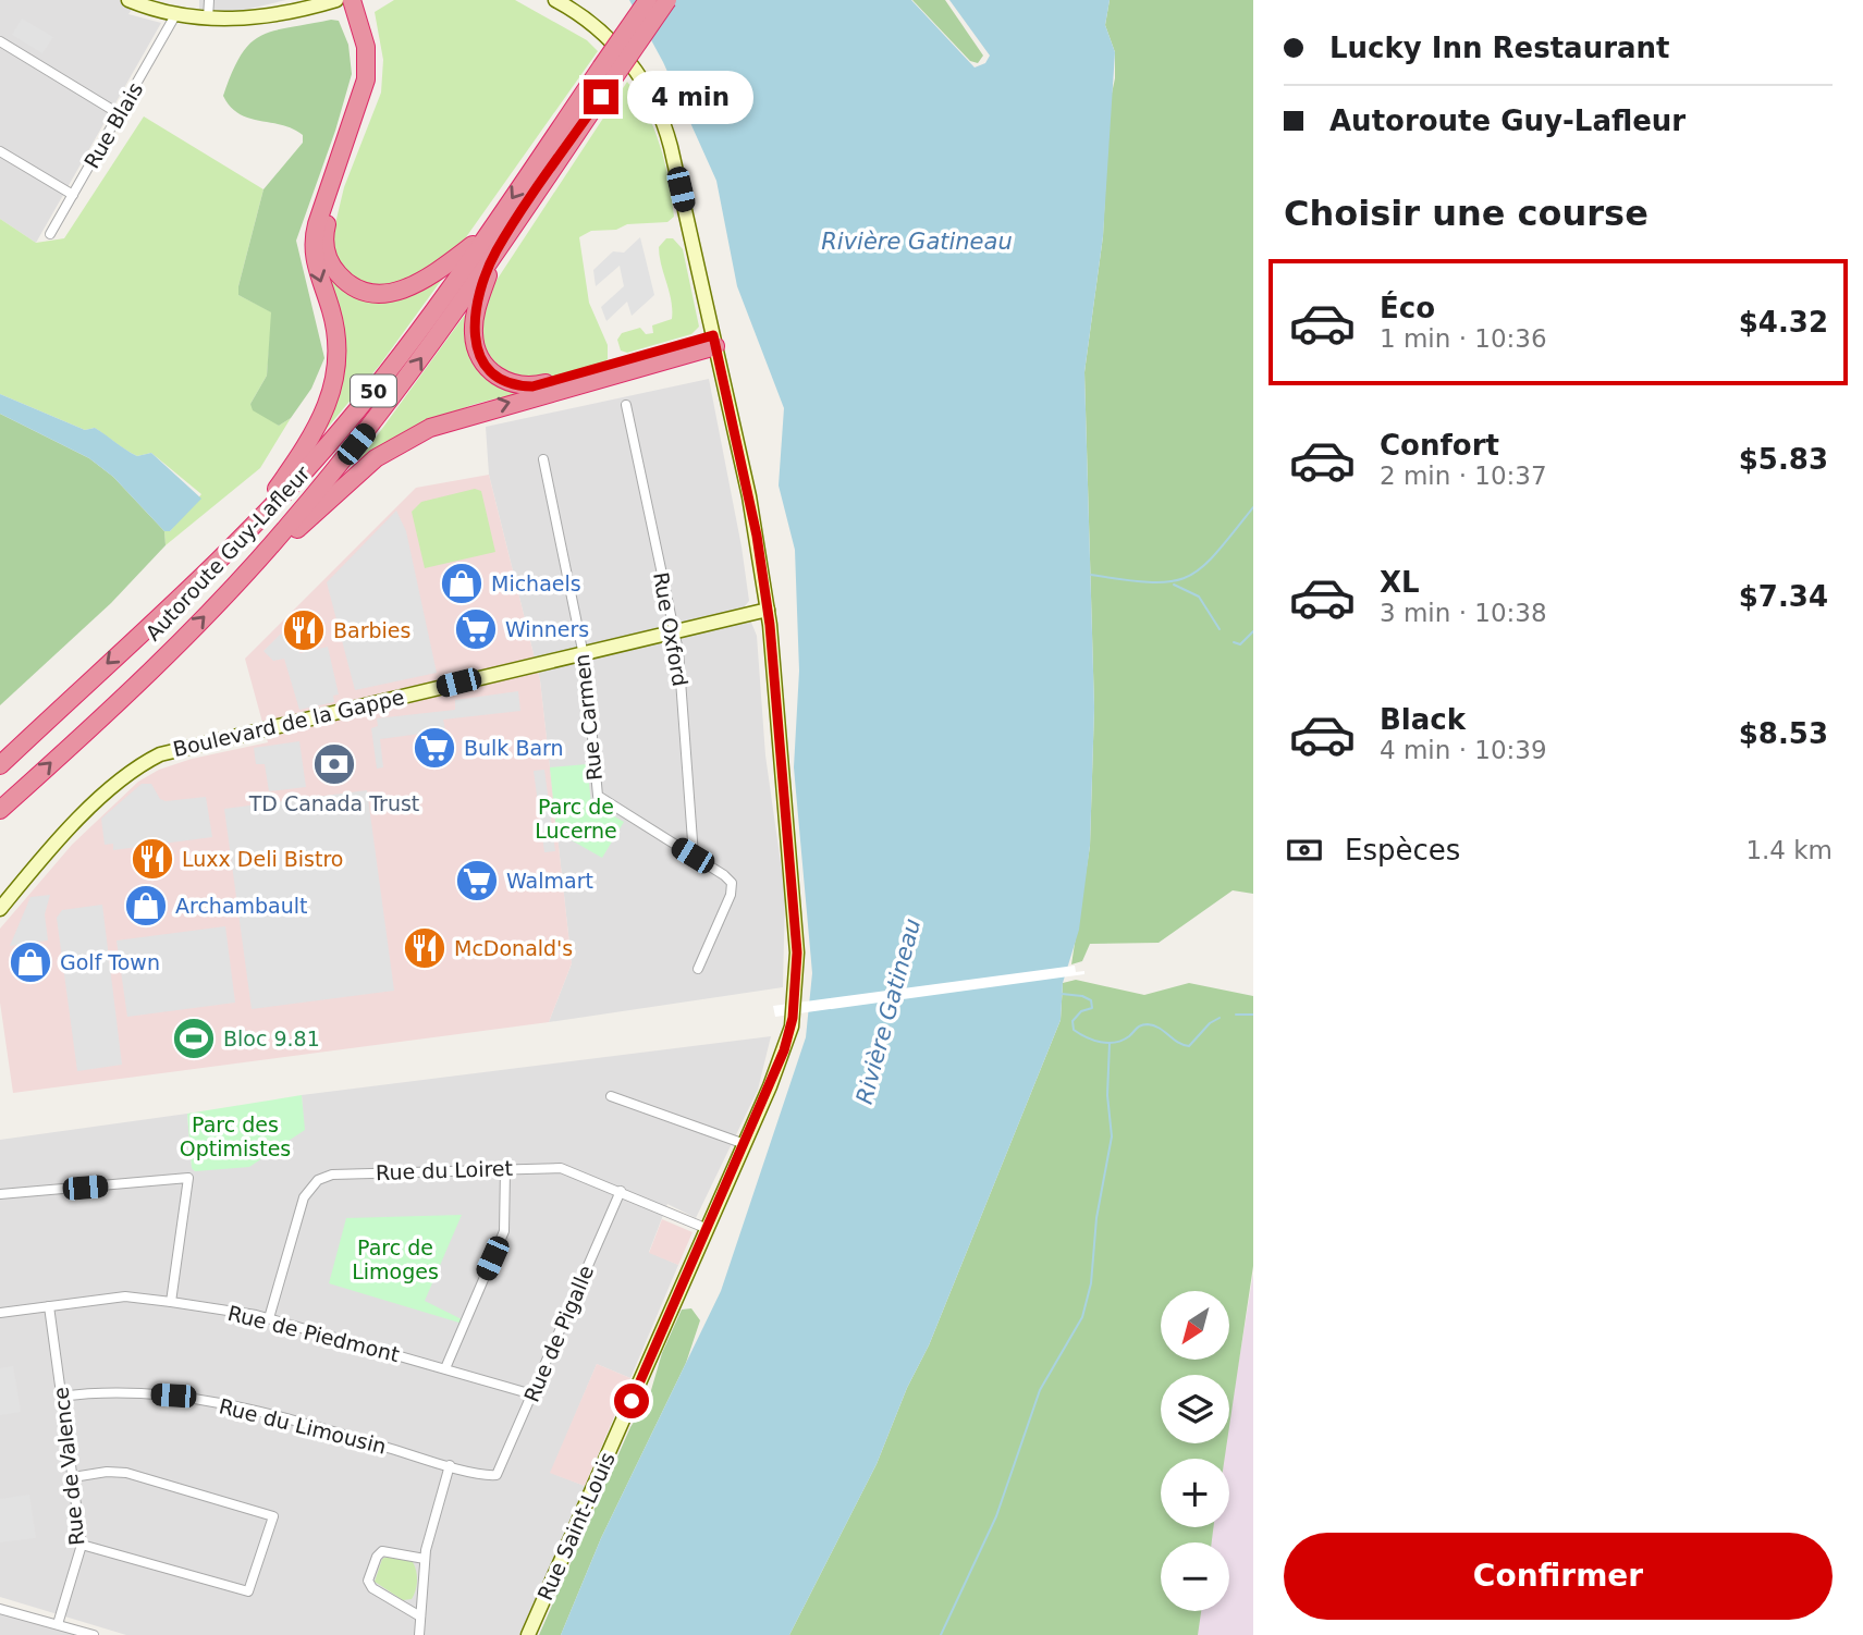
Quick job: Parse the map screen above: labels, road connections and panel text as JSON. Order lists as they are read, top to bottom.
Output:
{
  "streets": {
    "highway": ["50", "Autoroute Guy-Lafleur"],
    "main road": ["Boulevard de la Gappe", "Rue Saint-Louis"],
    "street": [
      "Rue Blais",
      "Rue Oxford",
      "Rue Carmen",
      "Rue du Loiret",
      "Rue de Piedmont",
      "Rue de Pigalle",
      "Rue du Limousin",
      "Rue de Valence"
    ]
  },
  "crossings": [
    ["Rue Oxford", "Rue Carmen"],
    ["Rue Oxford", "Boulevard de la Gappe"],
    ["Rue Carmen", "Boulevard de la Gappe"],
    ["Boulevard de la Gappe", "Rue Saint-Louis"],
    ["Rue du Loiret", "Rue de Piedmont"],
    ["Rue du Loiret", "Rue de Pigalle"],
    ["Rue du Loiret", "Rue Saint-Louis"],
    ["Rue de Piedmont", "Rue de Pigalle"],
    ["Rue de Piedmont", "Rue de Valence"],
    ["Rue de Pigalle", "Rue du Limousin"],
    ["Rue du Limousin", "Rue de Valence"]
  ],
  "water": ["Rivière Gatineau"],
  "parks": ["Parc de Lucerne", "Parc des Optimistes", "Parc de Limoges"],
  "places": {
    "shop": ["Michaels", "Archambault", "Golf Town"],
    "supermarket": ["Winners", "Bulk Barn", "Walmart"],
    "restaurant": ["Barbies", "Luxx Deli Bistro", "McDonald's"],
    "bank": ["TD Canada Trust"],
    "sports": ["Bloc 9.81"]
  },
  "north": "bottom left",
  "page": {
    "banner": ["Lucky Inn Restaurant", "Autoroute Guy-Lafleur"],
    "bubble": "4 min",
    "heading": "Choisir une course",
    "list": [
      {
        "name": "Éco",
        "note": "1 min · 10:36",
        "value": "$4.32"
      },
      {
        "name": "Confort",
        "note": "2 min · 10:37",
        "value": "$5.83"
      },
      {
        "name": "XL",
        "note": "3 min · 10:38",
        "value": "$7.34"
      },
      {
        "name": "Black",
        "note": "4 min · 10:39",
        "value": "$8.53"
      }
    ],
    "pay": ["Espèces", "1.4 km"],
    "map_buttons": ["+", "−"],
    "buttons": "Confirmer"
  }
}
